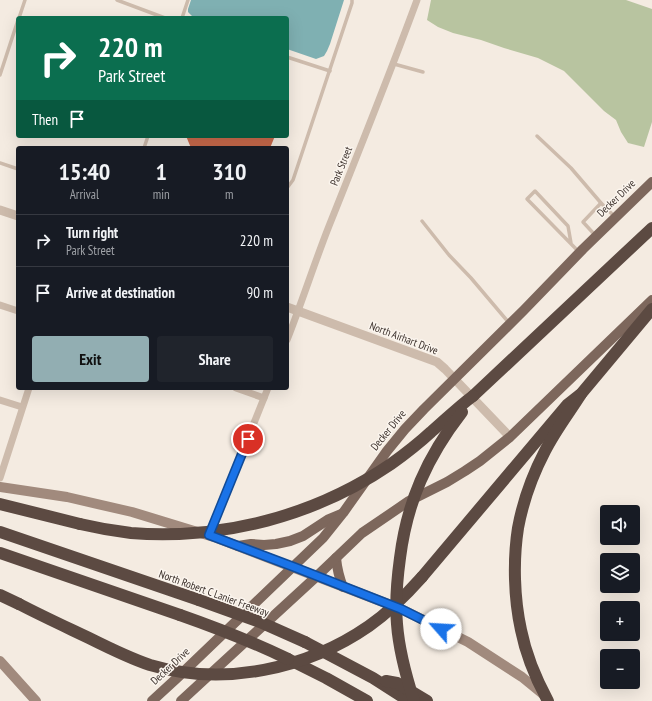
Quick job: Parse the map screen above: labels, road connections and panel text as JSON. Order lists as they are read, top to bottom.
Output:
{
  "streets": {
    "highway": ["North Robert C Lanier Freeway"],
    "main road": ["Decker Drive"],
    "street": ["Park Street", "North Airhart Drive"]
  },
  "crossings": [
    ["Park Street", "North Airhart Drive"],
    ["Decker Drive", "North Airhart Drive"]
  ],
  "page": {
    "turn": ["220 m", "Park Street"],
    "then": "Then",
    "eta": [
      "15:40",
      "Arrival",
      "1",
      "min",
      "310",
      "m"
    ],
    "list": [
      {
        "name": "Turn right",
        "note": "Park Street",
        "value": "220 m"
      },
      {
        "name": "Arrive at destination",
        "value": "90 m"
      }
    ],
    "buttons": ["Exit", "Share"],
    "map_buttons": ["+", "−"]
  }
}
